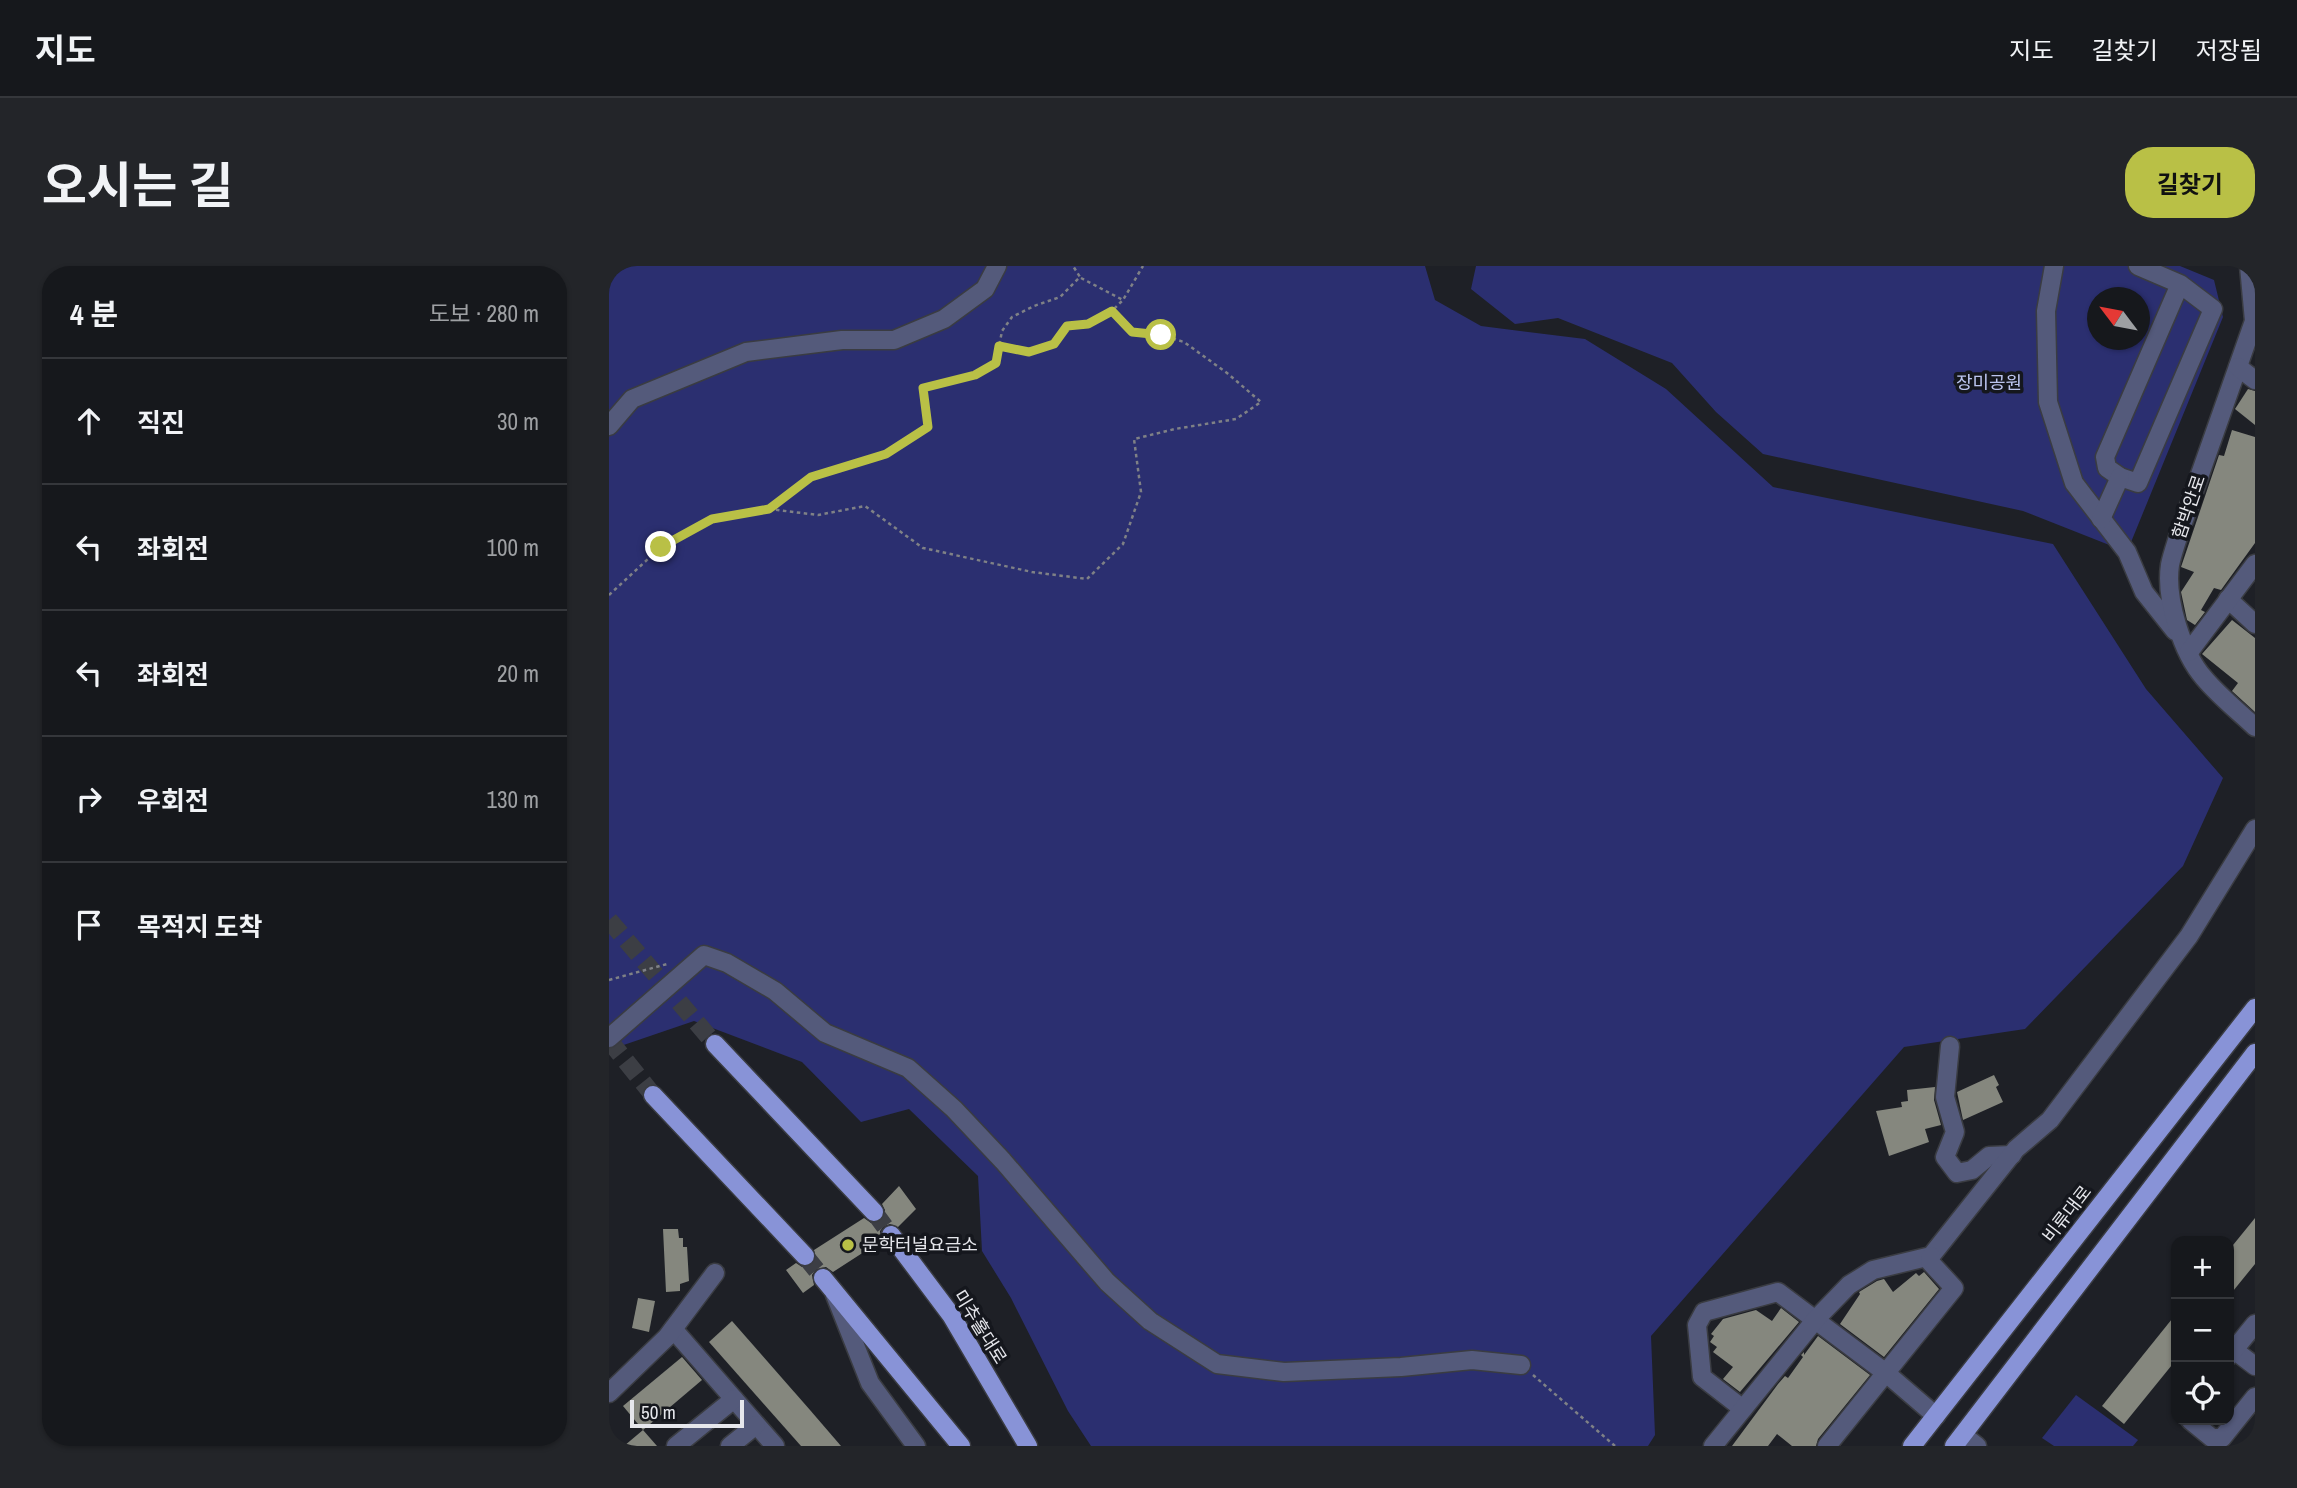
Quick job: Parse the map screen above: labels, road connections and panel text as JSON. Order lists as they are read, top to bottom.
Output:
{
  "streets": {
    "main road": ["비류대로", "미추홀대로"],
    "street": ["함박안로"]
  },
  "parks": ["장미공원"],
  "places": ["문학터널요금소"],
  "scale_bar": "50 m",
  "north": "top left",
  "page": {
    "header": "지도",
    "nav": ["지도", "길찾기", "저장됨"],
    "title": "오시는 길",
    "buttons": "길찾기",
    "heading": ["4 분", "도보 · 280 m"],
    "list": [
      ["직진", "30 m"],
      ["좌회전", "100 m"],
      ["좌회전", "20 m"],
      ["우회전", "130 m"],
      "목적지 도착"
    ],
    "map_buttons": ["+", "−"],
    "scale": "50 m"
  }
}
